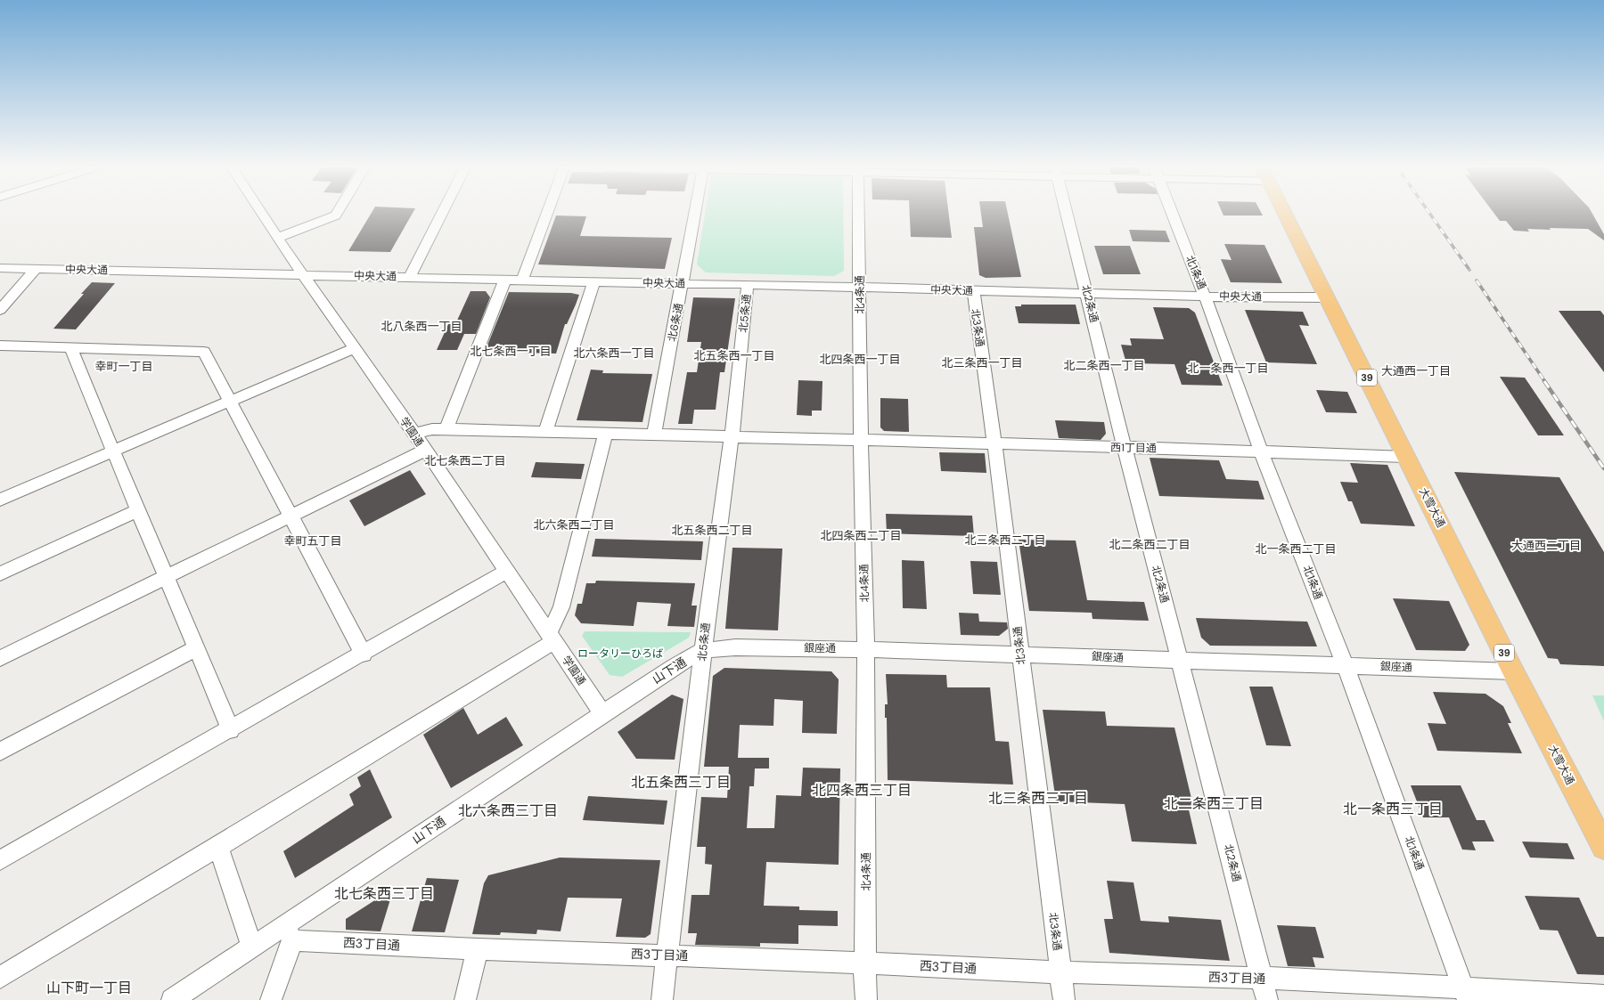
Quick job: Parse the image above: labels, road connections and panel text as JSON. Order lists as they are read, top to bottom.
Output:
{
  "streets": {
    "highway": ["39", "大雪大通"],
    "street": [
      "中央大通",
      "北1条通",
      "北4条通",
      "北2条通",
      "北5条通",
      "北6条通",
      "北3条通",
      "学園通",
      "西1丁目通",
      "銀座通",
      "山下通",
      "西3丁目通"
    ]
  },
  "crossings": [
    ["中央大通", "北1条通"],
    ["中央大通", "北4条通"],
    ["中央大通", "北2条通"],
    ["中央大通", "北5条通"],
    ["中央大通", "北6条通"],
    ["中央大通", "北3条通"],
    ["中央大通", "学園通"],
    ["中央大通", "大雪大通"],
    ["北1条通", "西1丁目通"],
    ["北1条通", "銀座通"],
    ["北1条通", "西3丁目通"],
    ["北4条通", "西1丁目通"],
    ["北4条通", "銀座通"],
    ["北4条通", "西3丁目通"],
    ["北2条通", "西1丁目通"],
    ["北2条通", "銀座通"],
    ["北2条通", "西3丁目通"],
    ["北5条通", "西1丁目通"],
    ["北5条通", "銀座通"],
    ["北5条通", "山下通"],
    ["北5条通", "西3丁目通"],
    ["北6条通", "西1丁目通"],
    ["北3条通", "西1丁目通"],
    ["北3条通", "銀座通"],
    ["北3条通", "西3丁目通"],
    ["学園通", "西1丁目通"],
    ["学園通", "山下通"],
    ["西1丁目通", "大雪大通"],
    ["大雪大通", "銀座通"],
    ["銀座通", "山下通"],
    ["山下通", "西3丁目通"]
  ],
  "districts": [
    "北八条西一丁目",
    "北七条西一丁目",
    "北六条西一丁目",
    "北五条西一丁目",
    "北四条西一丁目",
    "北三条西一丁目",
    "北二条西一丁目",
    "幸町一丁目",
    "北一条西一丁目",
    "大通西一丁目",
    "北七条西二丁目",
    "北六条西二丁目",
    "北五条西二丁目",
    "北四条西二丁目",
    "北三条西二丁目",
    "幸町五丁目",
    "北二条西二丁目",
    "大通西二丁目",
    "北一条西二丁目",
    "北五条西三丁目",
    "北四条西三丁目",
    "北三条西三丁目",
    "北二条西三丁目",
    "北一条西三丁目",
    "北六条西三丁目",
    "北七条西三丁目",
    "山下町一丁目"
  ],
  "parks": ["ロータリーひろば"]
}
